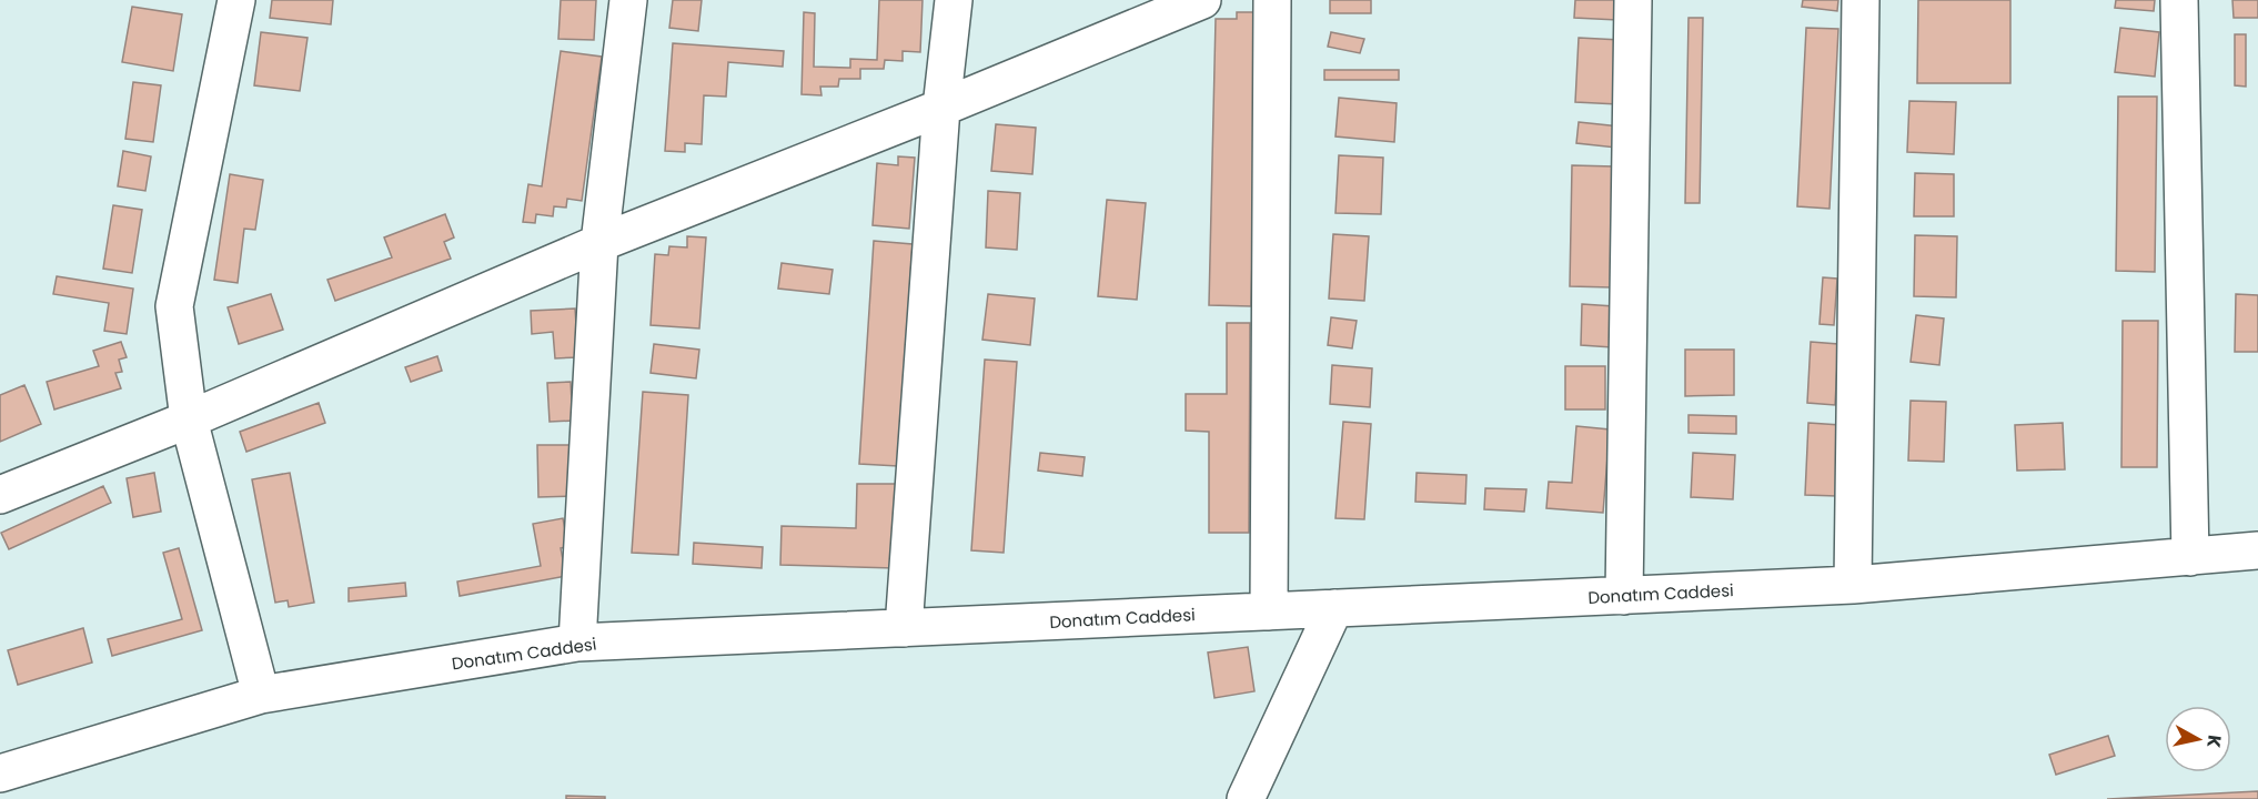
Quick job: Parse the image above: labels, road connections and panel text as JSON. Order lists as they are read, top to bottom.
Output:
{
  "streets": {
    "street": ["Donatım Caddesi"]
  },
  "north": "right"
}
